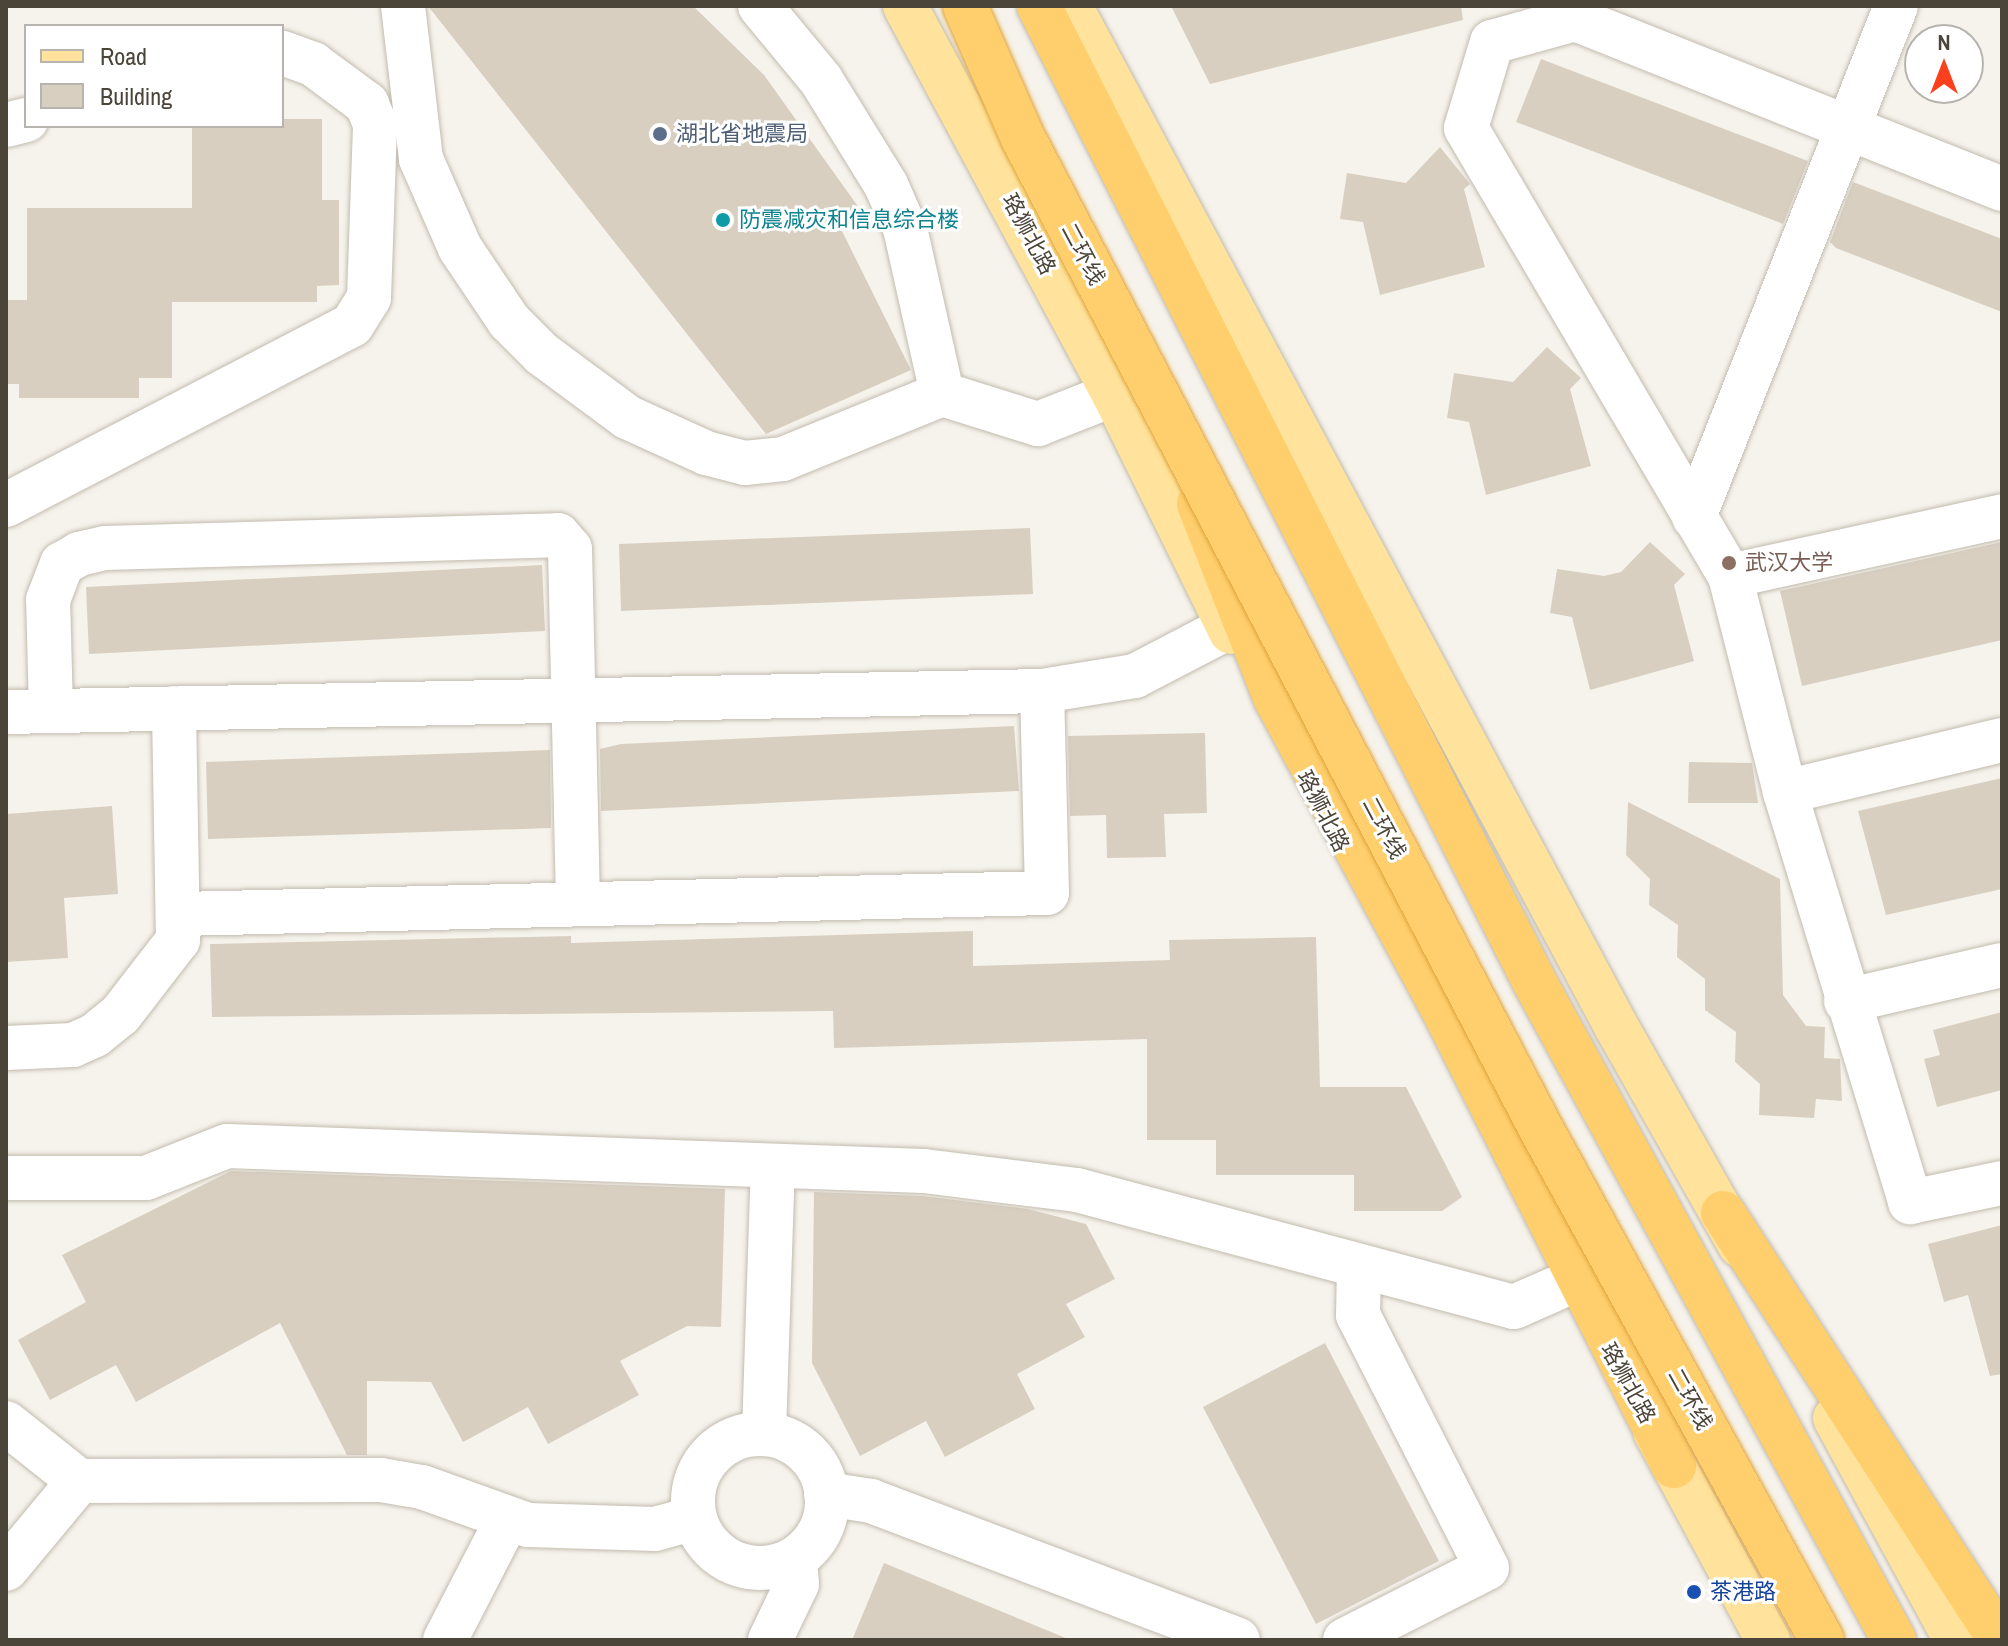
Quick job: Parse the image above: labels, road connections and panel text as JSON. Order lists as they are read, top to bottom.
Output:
{
  "streets": {
    "highway": ["二环线"],
    "main road": ["珞狮北路"]
  },
  "places": [
    "湖北省地震局",
    "防震减灾和信息综合楼",
    "武汉大学",
    "茶港路"
  ],
  "legend": ["Road", "Building"],
  "north": "top"
}
